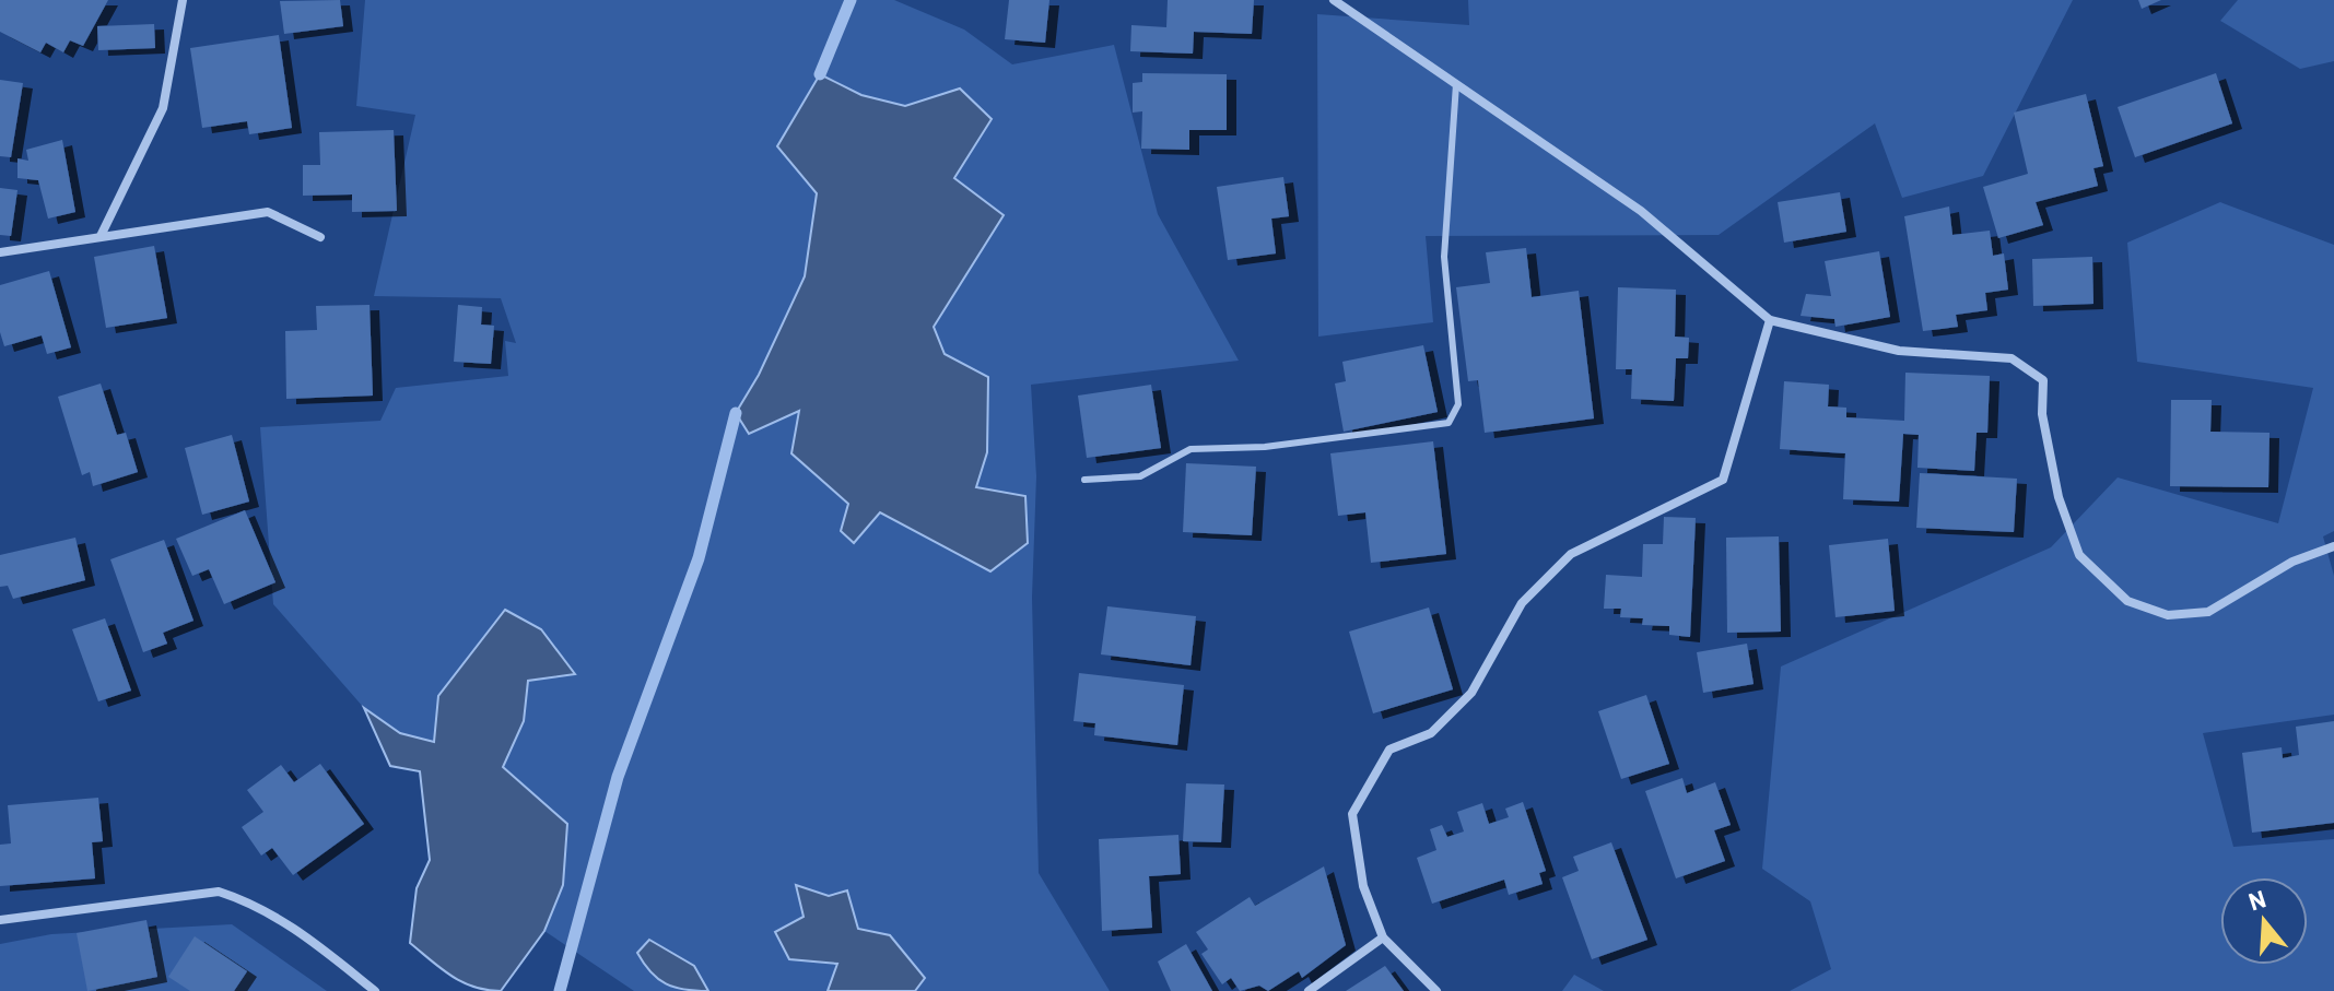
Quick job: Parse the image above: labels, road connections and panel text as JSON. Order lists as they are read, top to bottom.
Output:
{
  "north": "top"
}
